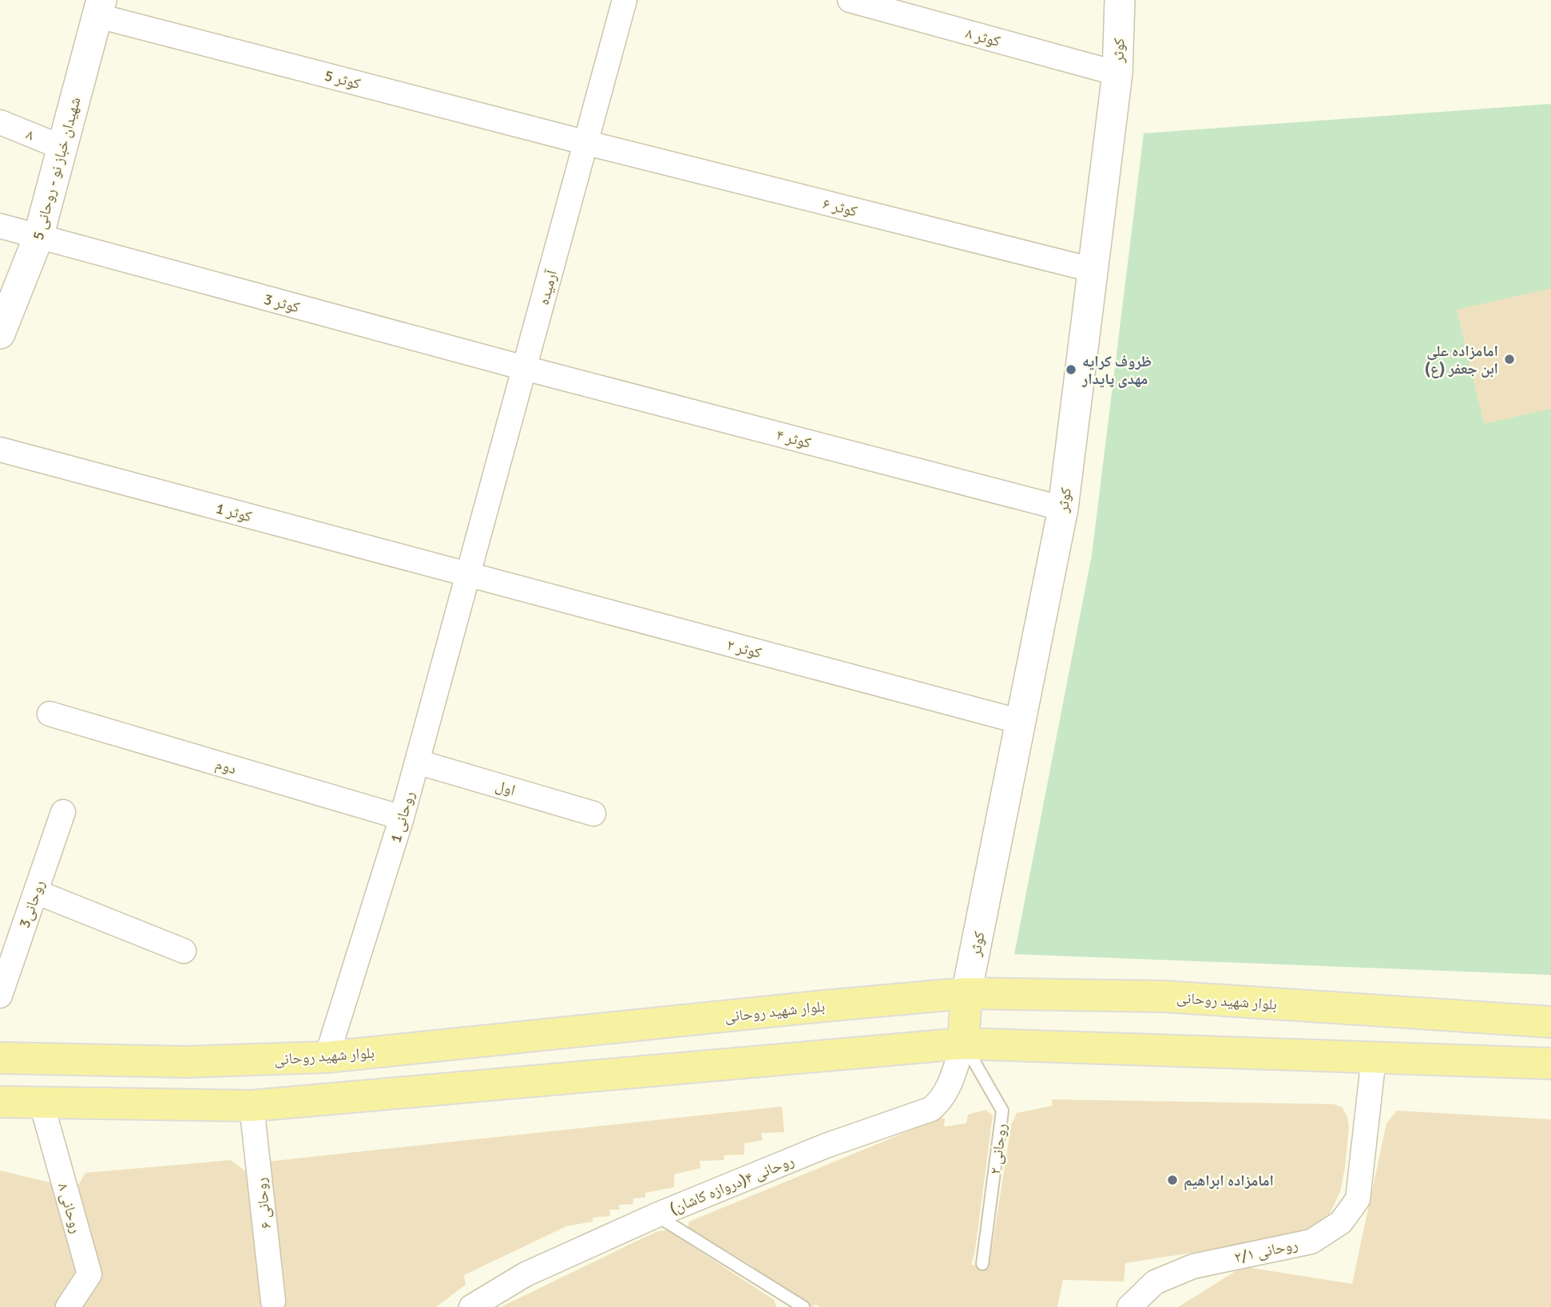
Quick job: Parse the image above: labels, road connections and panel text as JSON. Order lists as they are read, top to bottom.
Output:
{
  "streets": {
    "main road": ["بلوار شهید روحانی"],
    "street": [
      "کوثر ۸",
      "کوثر",
      "کوثر 5",
      "۸",
      "شهیدان خباز نو - روحانی 5",
      "کوثر ۶",
      "آرمیده",
      "کوثر 3",
      "کوثر ۴",
      "کوثر 1",
      "کوثر ۲",
      "دوم",
      "اول",
      "روحانی 1",
      "روحانی3",
      "روحانی ۴(دروازه کاشان)",
      "روحانی ۶",
      "روحانی ۸",
      "روحانی ۲/۱"
    ],
    "lane": ["روحانی ۲"]
  },
  "crossings": [
    ["کوثر ۸", "کوثر"],
    ["کوثر", "کوثر ۶"],
    ["کوثر", "کوثر ۴"],
    ["کوثر", "کوثر ۲"],
    ["کوثر", "بلوار شهید روحانی"],
    ["کوثر 5", "شهیدان خباز نو - روحانی 5"],
    ["کوثر 5", "کوثر ۶"],
    ["کوثر 5", "آرمیده"],
    ["۸", "شهیدان خباز نو - روحانی 5"],
    ["شهیدان خباز نو - روحانی 5", "کوثر 3"],
    ["کوثر ۶", "آرمیده"],
    ["آرمیده", "کوثر 3"],
    ["آرمیده", "کوثر ۴"],
    ["آرمیده", "کوثر 1"],
    ["آرمیده", "کوثر ۲"],
    ["آرمیده", "روحانی 1"],
    ["کوثر 3", "کوثر ۴"],
    ["کوثر 1", "کوثر ۲"],
    ["کوثر 1", "روحانی 1"],
    ["کوثر ۲", "روحانی 1"],
    ["دوم", "روحانی 1"],
    ["اول", "روحانی 1"],
    ["روحانی 1", "بلوار شهید روحانی"],
    ["روحانی ۲", "روحانی ۴(دروازه کاشان)"]
  ],
  "places": ["امامزاده علی‌ ابن جعفر (ع)", "ظروف کرایه مهدی پایدار", "امامزاده ابراهیم"]
}
